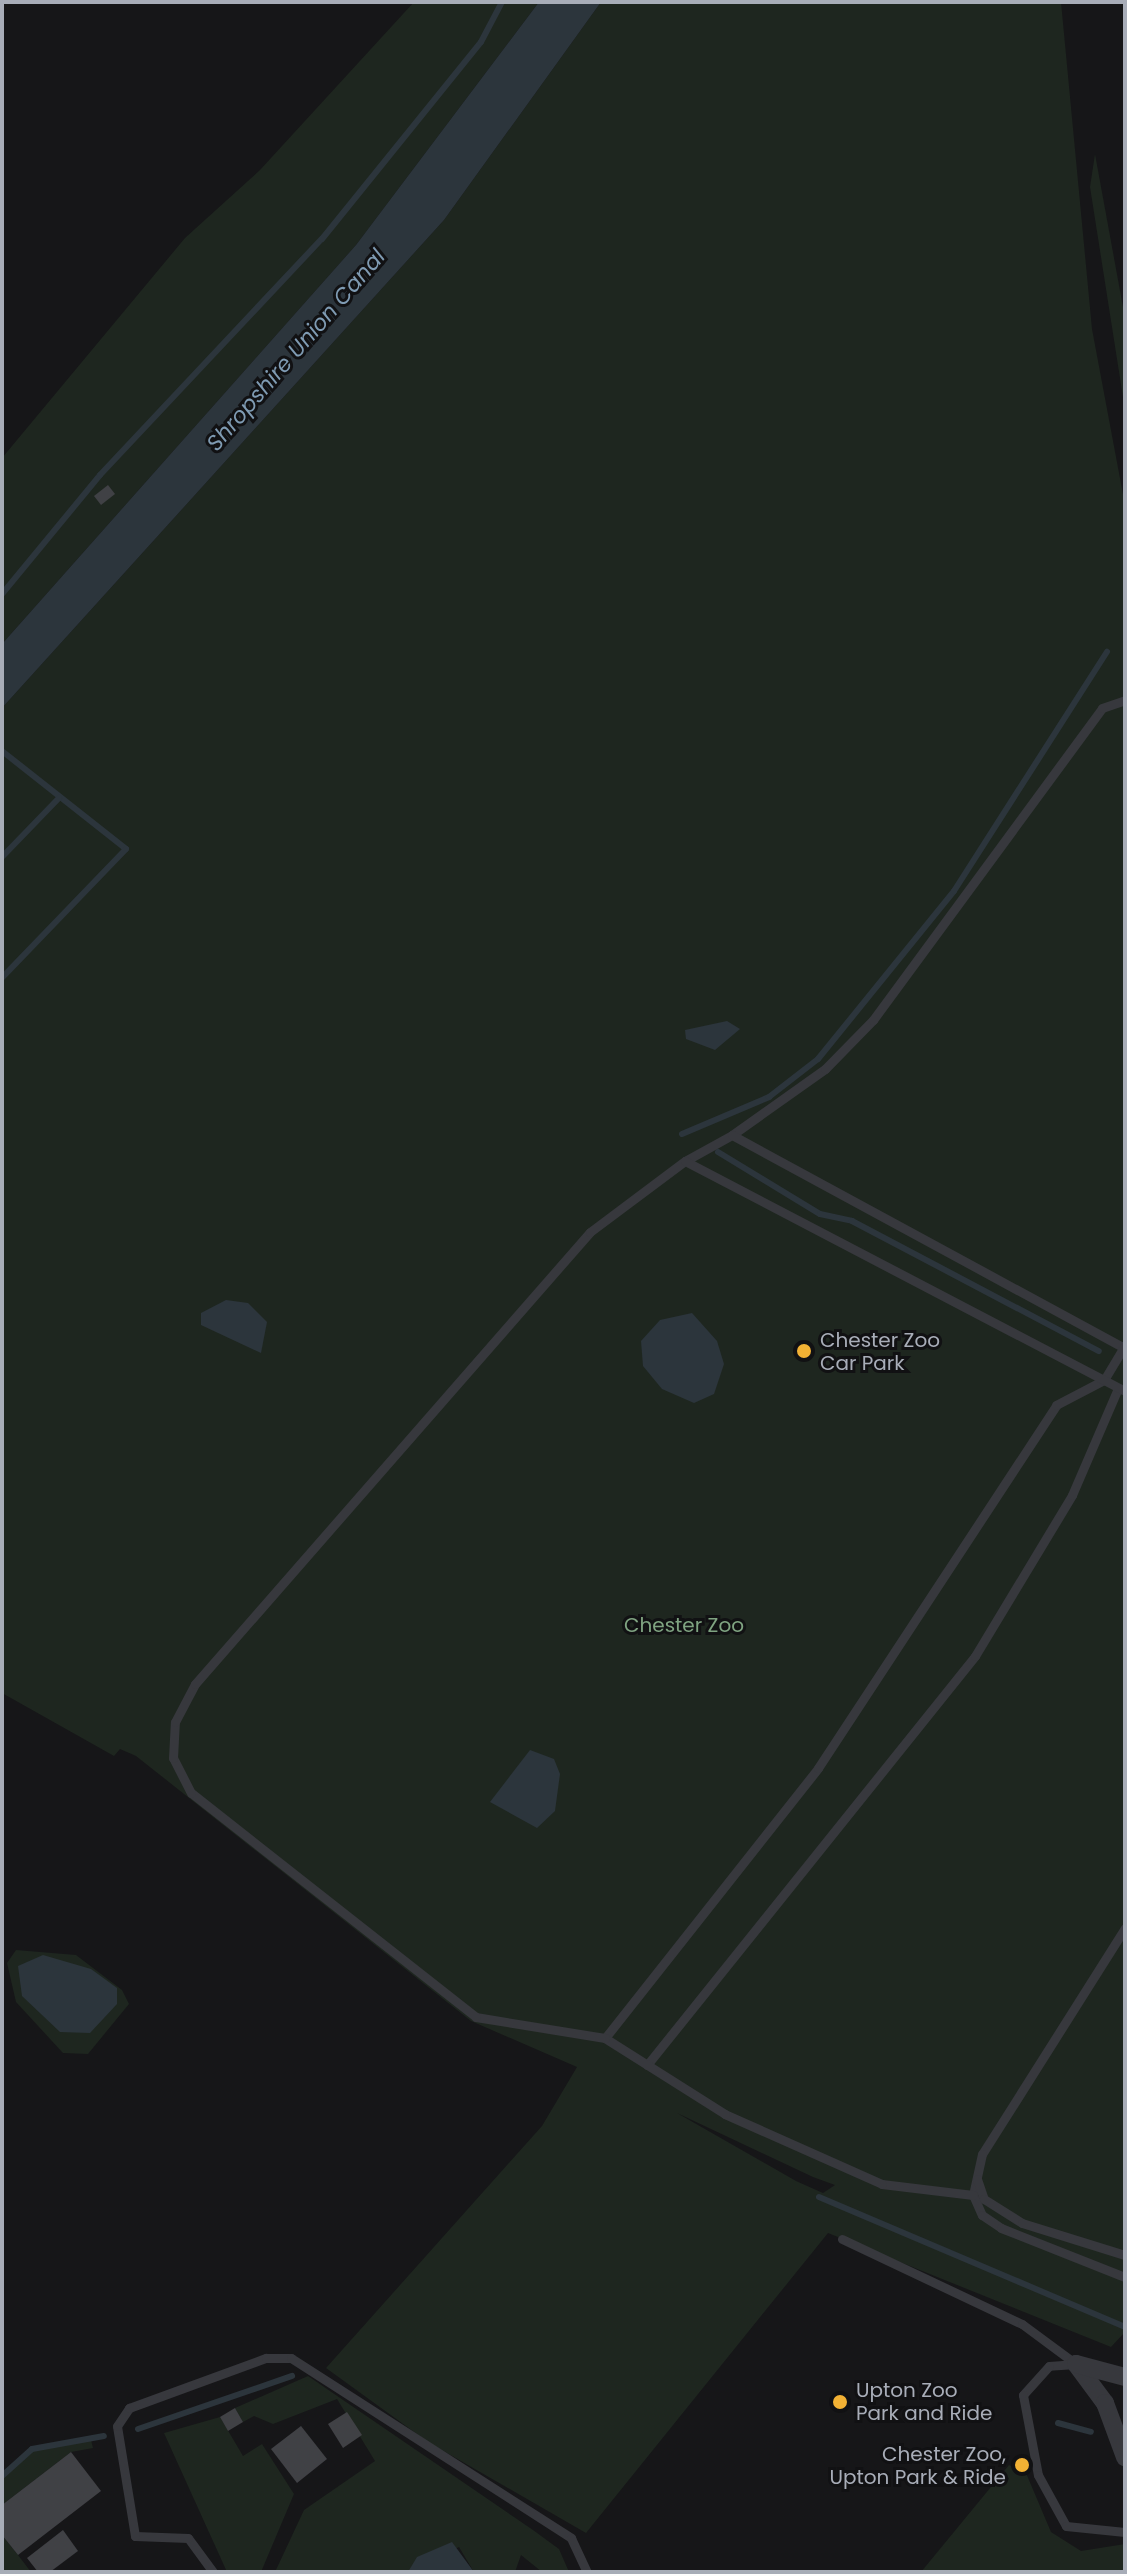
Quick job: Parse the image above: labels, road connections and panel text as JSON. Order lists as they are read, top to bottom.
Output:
{
  "water": ["Shropshire Union Canal"],
  "parks": ["Chester Zoo"],
  "places": ["Chester Zoo Car Park", "Upton Zoo Park and Ride", "Chester Zoo, Upton Park & Ride"]
}
